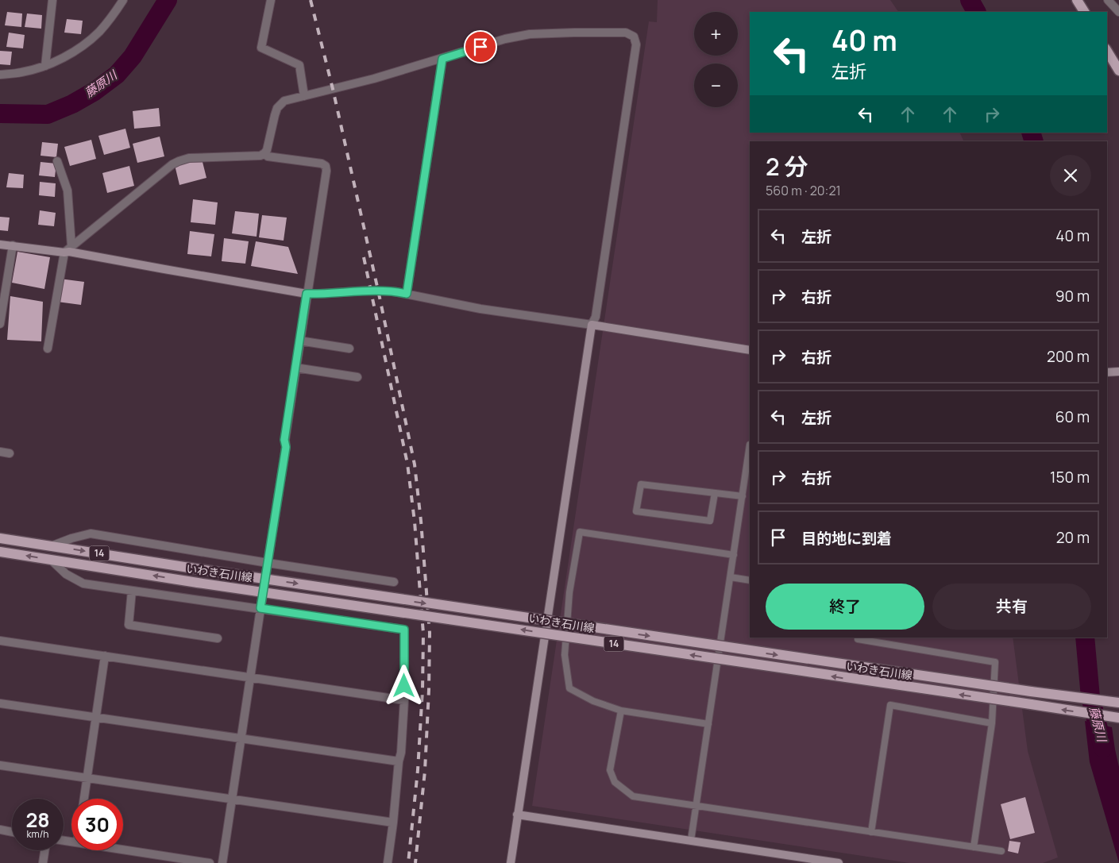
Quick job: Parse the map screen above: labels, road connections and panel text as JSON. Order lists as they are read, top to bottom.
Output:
{
  "streets": {
    "main road": ["14", "いわき石川線"]
  },
  "water": ["藤原川"],
  "page": {
    "map_buttons": ["+", "−"],
    "turn": ["40 m", "左折"],
    "heading": ["2 分", "560 m · 20:21"],
    "list": [
      {
        "name": "左折",
        "value": "40 m"
      },
      {
        "name": "右折",
        "value": "90 m"
      },
      {
        "name": "右折",
        "value": "200 m"
      },
      {
        "name": "左折",
        "value": "60 m"
      },
      {
        "name": "右折",
        "value": "150 m"
      },
      {
        "name": "目的地に到着",
        "value": "20 m"
      }
    ],
    "buttons": ["終了", "共有"],
    "speed": "28 km/h",
    "limit": "30"
  }
}
